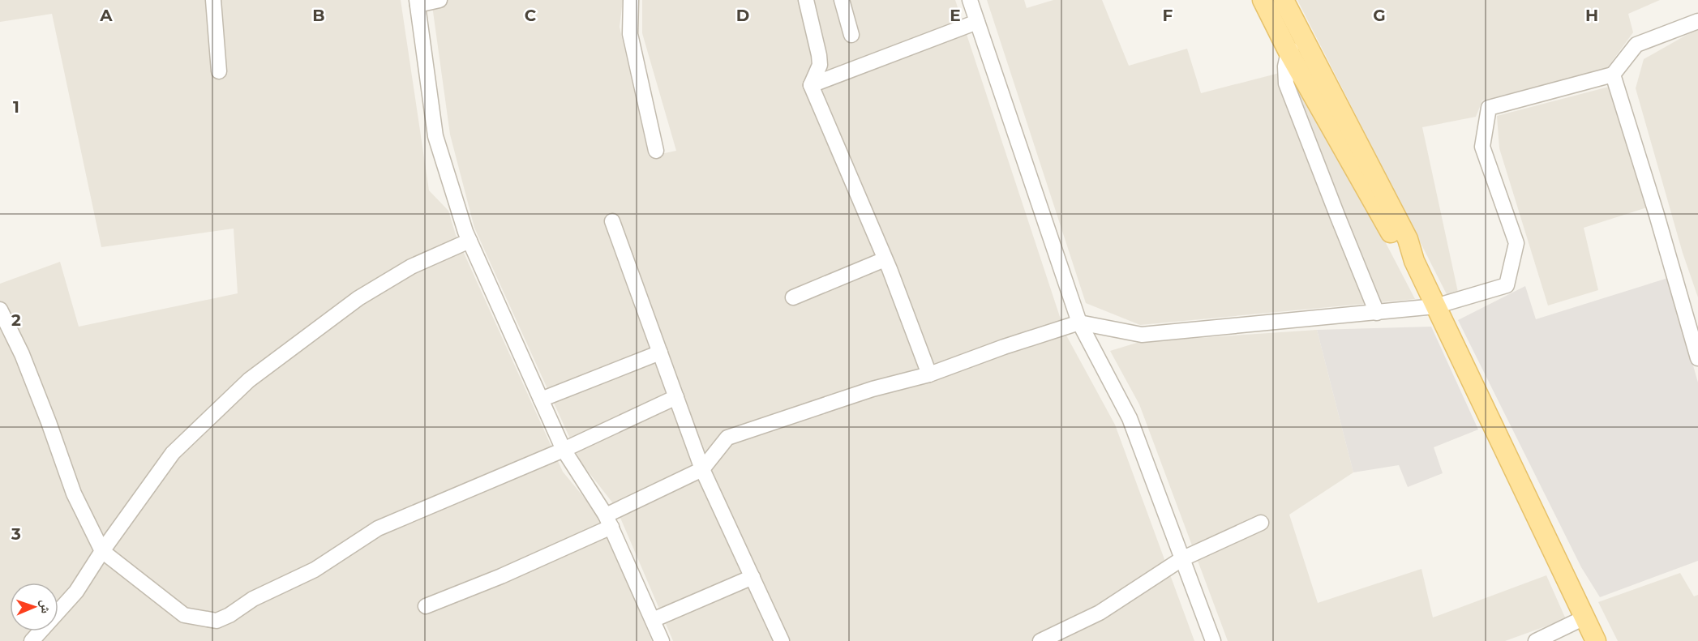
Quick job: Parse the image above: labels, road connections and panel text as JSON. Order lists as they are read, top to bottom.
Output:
{
  "north": "right",
  "grid": {
    "columns": [
      "A",
      "B",
      "C",
      "D",
      "E",
      "F",
      "G",
      "H"
    ],
    "rows": ["1", "2", "3"]
  }
}
